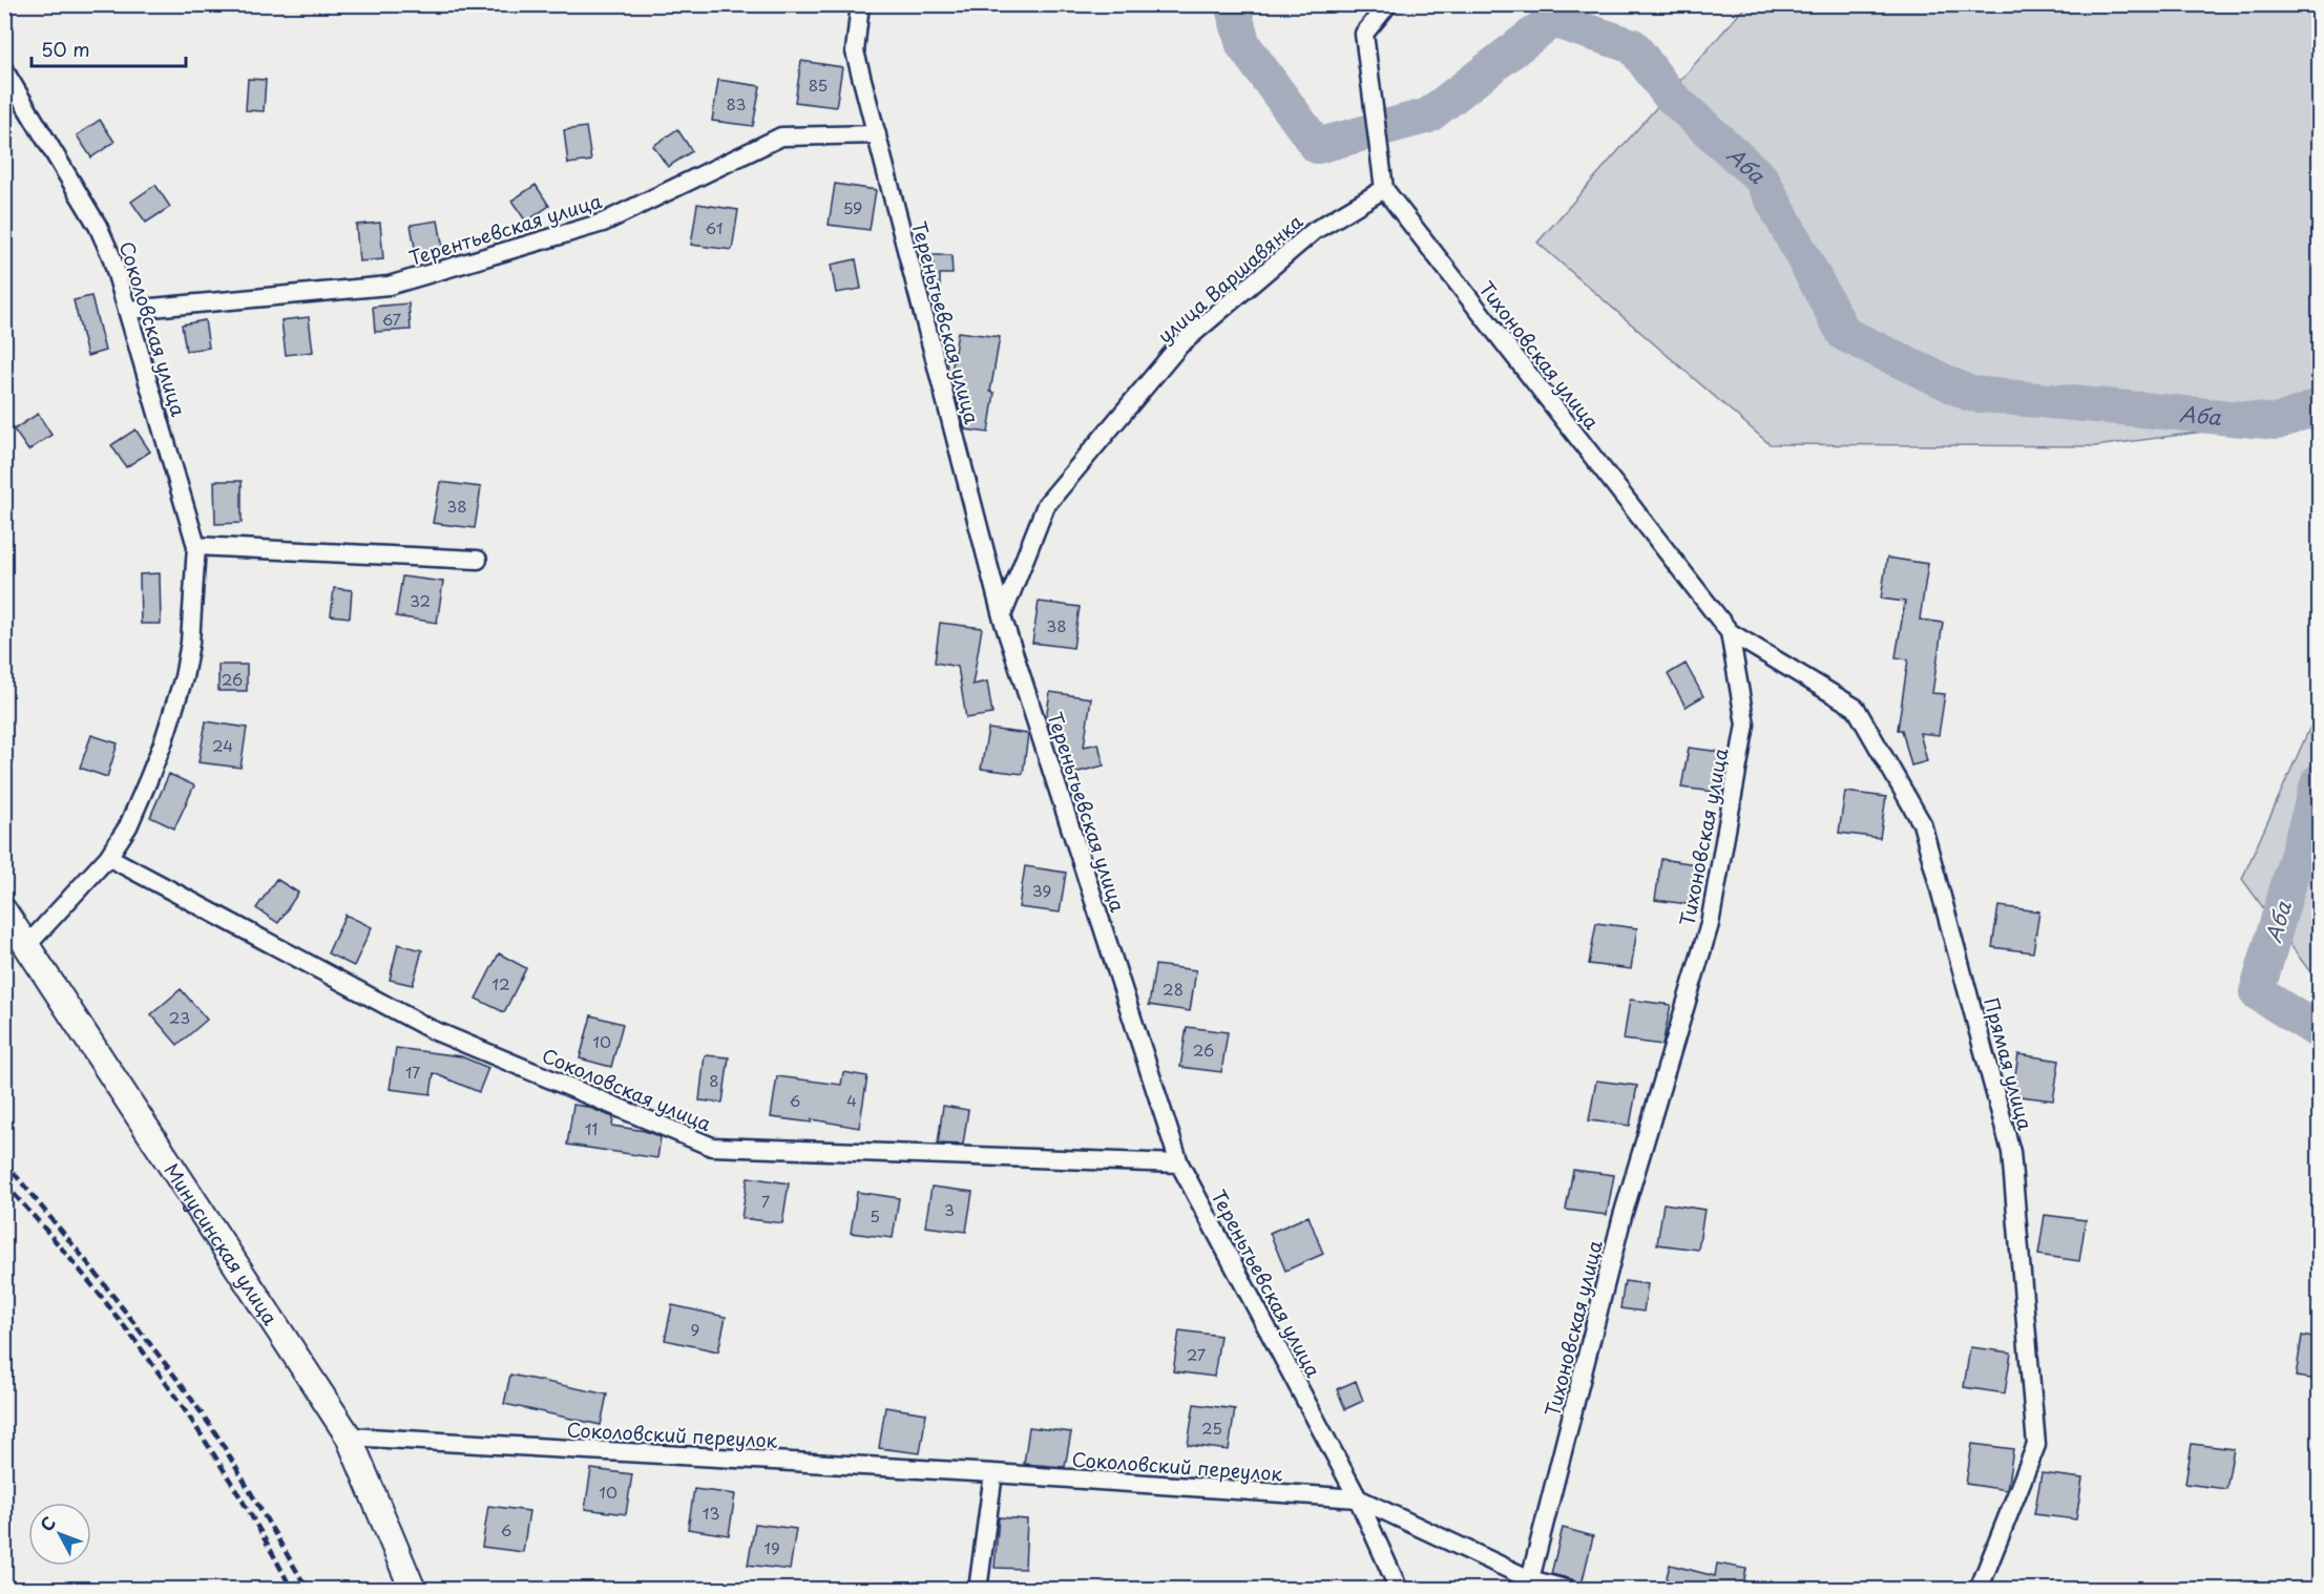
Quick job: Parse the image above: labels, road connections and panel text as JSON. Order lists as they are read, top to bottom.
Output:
{
  "streets": {
    "main road": ["Минусинская улица"],
    "street": [
      "Терентьевская улица",
      "улица Варшавянка",
      "Тереньтьевская улица",
      "Соколовская улица",
      "Тихоновская улица",
      "Прямая улица",
      "Соколовский переулок"
    ]
  },
  "crossings": [
    ["Терентьевская улица", "Тереньтьевская улица"],
    ["Терентьевская улица", "Соколовская улица"],
    ["улица Варшавянка", "Тереньтьевская улица"],
    ["улица Варшавянка", "Тихоновская улица"],
    ["Тереньтьевская улица", "Соколовская улица"],
    ["Тереньтьевская улица", "Соколовский переулок"],
    ["Соколовская улица", "Минусинская улица"],
    ["Тихоновская улица", "Прямая улица"],
    ["Минусинская улица", "Соколовский переулок"]
  ],
  "water": ["Аба"],
  "house_numbers": [
    "85",
    "83",
    "59",
    "61",
    "67",
    "38",
    "32",
    "38",
    "26",
    "24",
    "39",
    "12",
    "28",
    "23",
    "10",
    "26",
    "17",
    "8",
    "6",
    "4",
    "11",
    "7",
    "3",
    "5",
    "9",
    "27",
    "25",
    "10",
    "13",
    "6",
    "19"
  ],
  "scale_bar": "50 m",
  "north": "top left"
}
